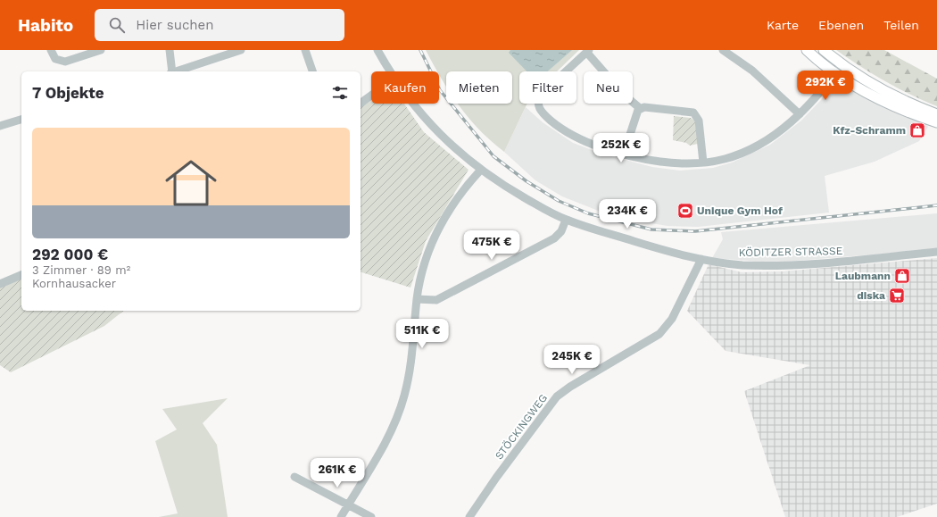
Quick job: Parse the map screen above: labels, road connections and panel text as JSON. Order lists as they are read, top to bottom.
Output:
{
  "streets": {
    "street": ["KÖDITZER STRASSE", "STÖCKINGWEG"]
  },
  "crossings": [
    ["KÖDITZER STRASSE", "STÖCKINGWEG"]
  ],
  "places": {
    "shop": ["Kfz-Schramm", "Laubmann"],
    "sports": ["Unique Gym Hof"],
    "supermarket": ["diska"]
  },
  "page": {
    "header": "Habito",
    "search": "Hier suchen",
    "nav": ["Karte", "Ebenen", "Teilen"],
    "price": [
      "292K €",
      "252K €",
      "234K €",
      "475K €",
      "511K €",
      "245K €",
      "261K €"
    ],
    "chip": [
      "Kaufen",
      "Mieten",
      "Filter",
      "Neu"
    ],
    "heading": "7 Objekte",
    "list": [
      {
        "name": "292 000 €",
        "note": "3 Zimmer · 89 m² · Kornhausacker"
      }
    ]
  }
}
